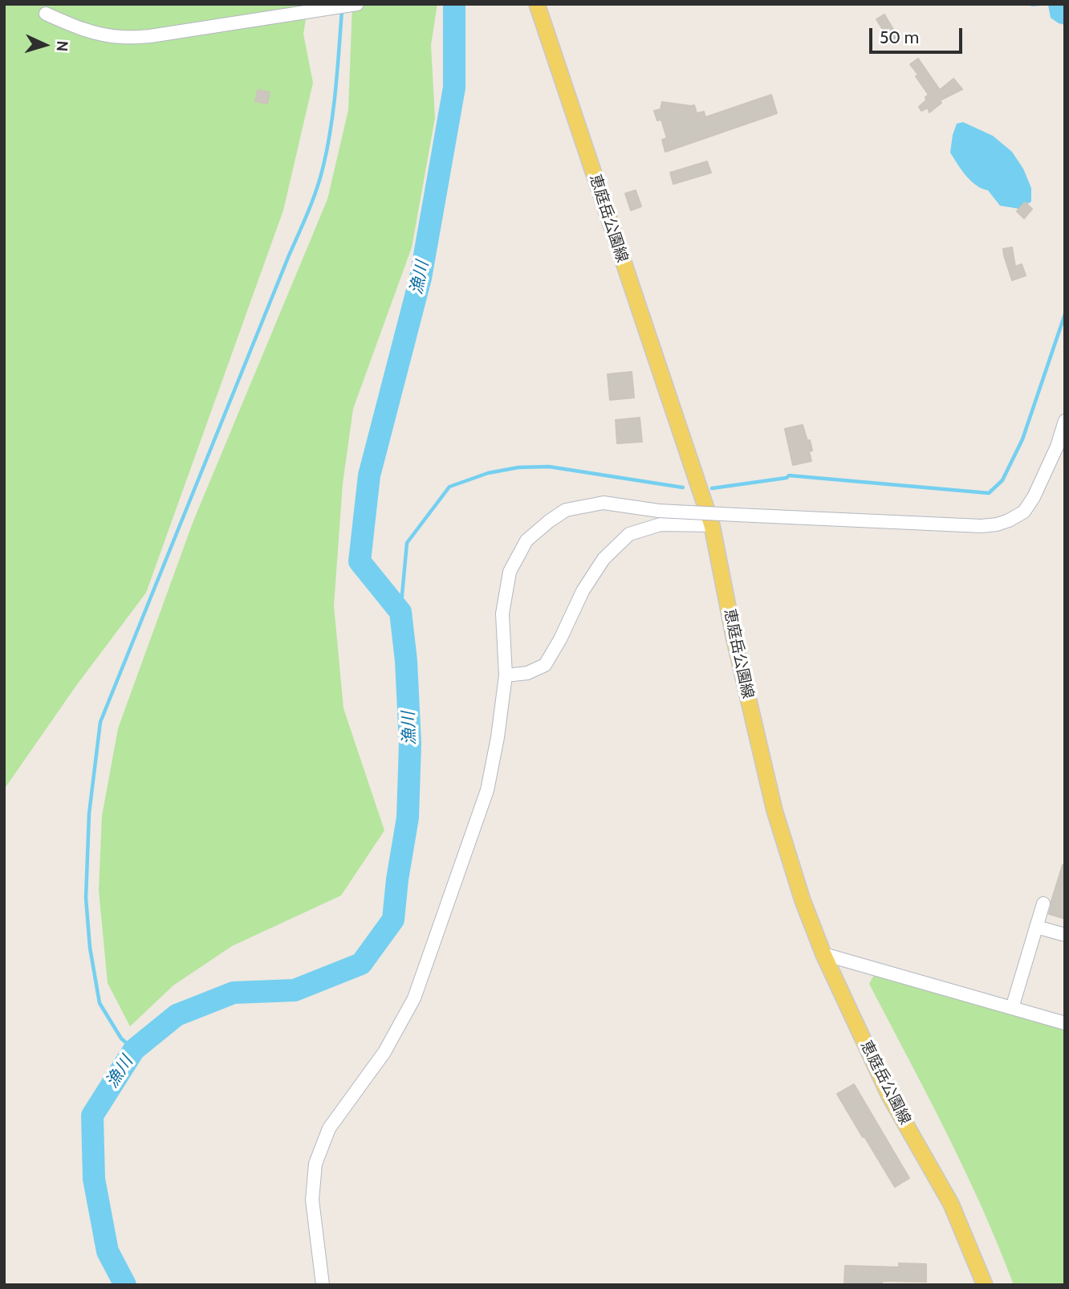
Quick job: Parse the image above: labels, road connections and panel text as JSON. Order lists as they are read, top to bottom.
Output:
{
  "streets": {
    "main road": ["恵庭岳公園線"]
  },
  "water": ["漁川"],
  "scale_bar": "50 m",
  "north": "right"
}
